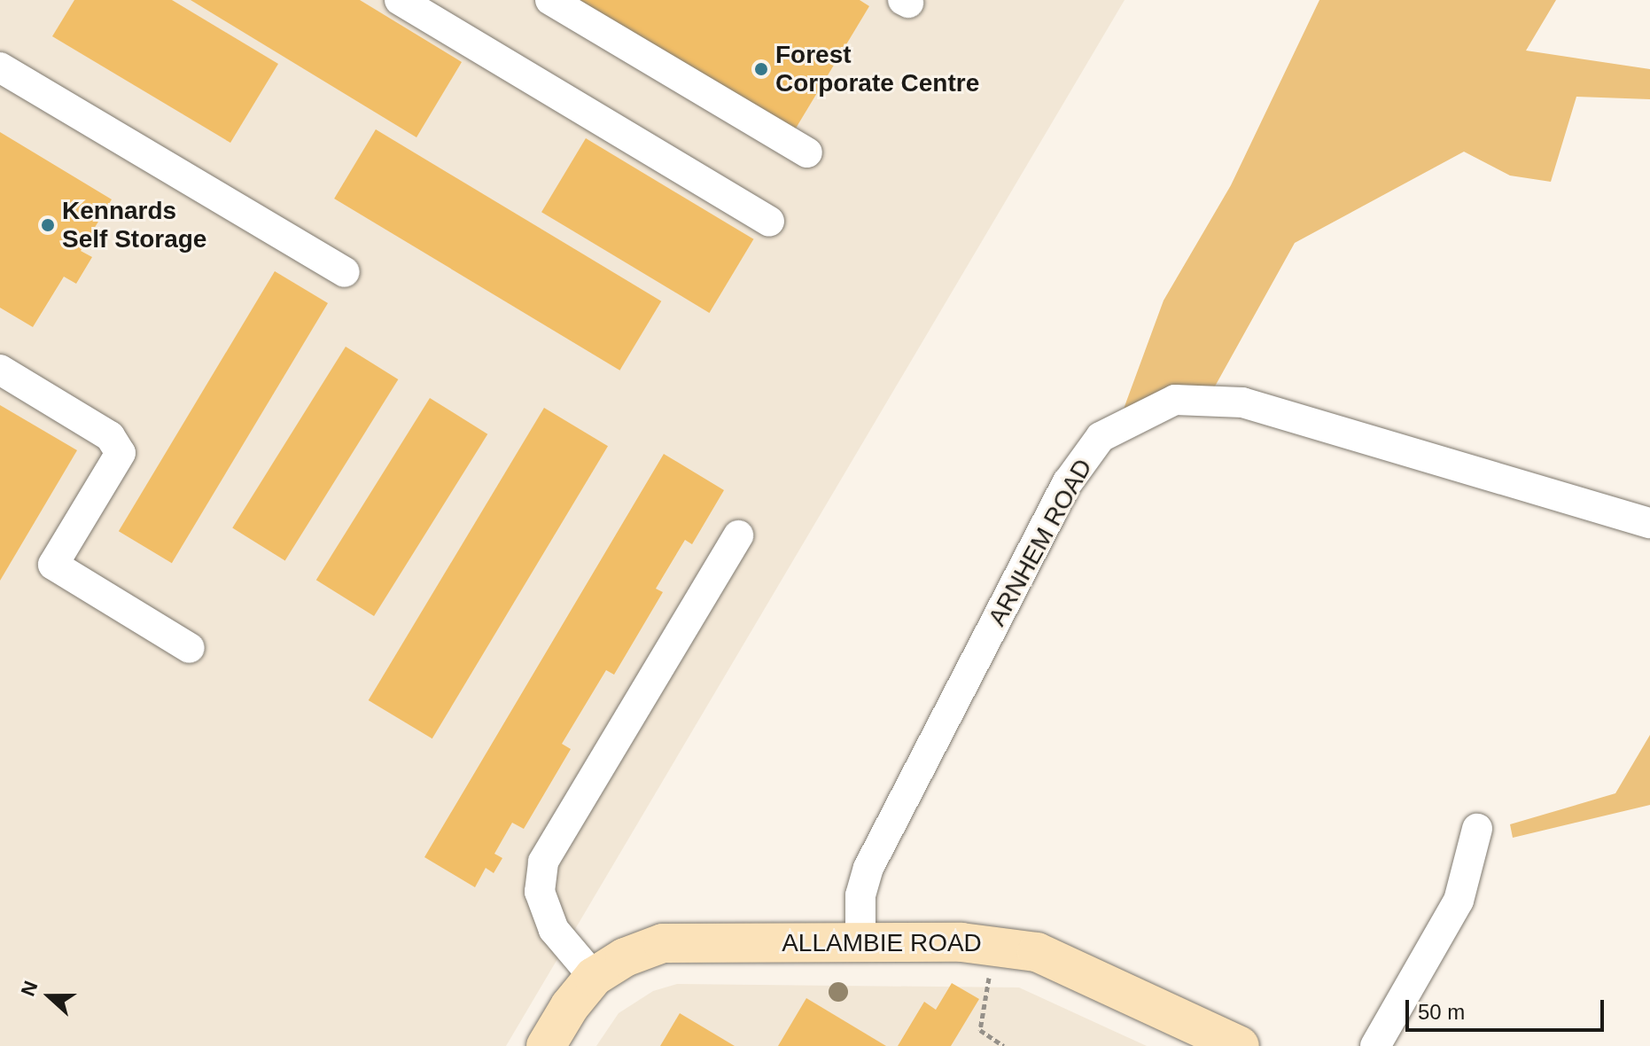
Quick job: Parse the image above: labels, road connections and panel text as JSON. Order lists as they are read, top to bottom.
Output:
{
  "streets": {
    "main road": ["ALLAMBIE ROAD"],
    "street": ["ARNHEM ROAD"]
  },
  "crossings": [
    ["ARNHEM ROAD", "ALLAMBIE ROAD"]
  ],
  "places": ["Forest Corporate Centre", "Kennards Self Storage"],
  "scale_bar": "50 m",
  "north": "left"
}
